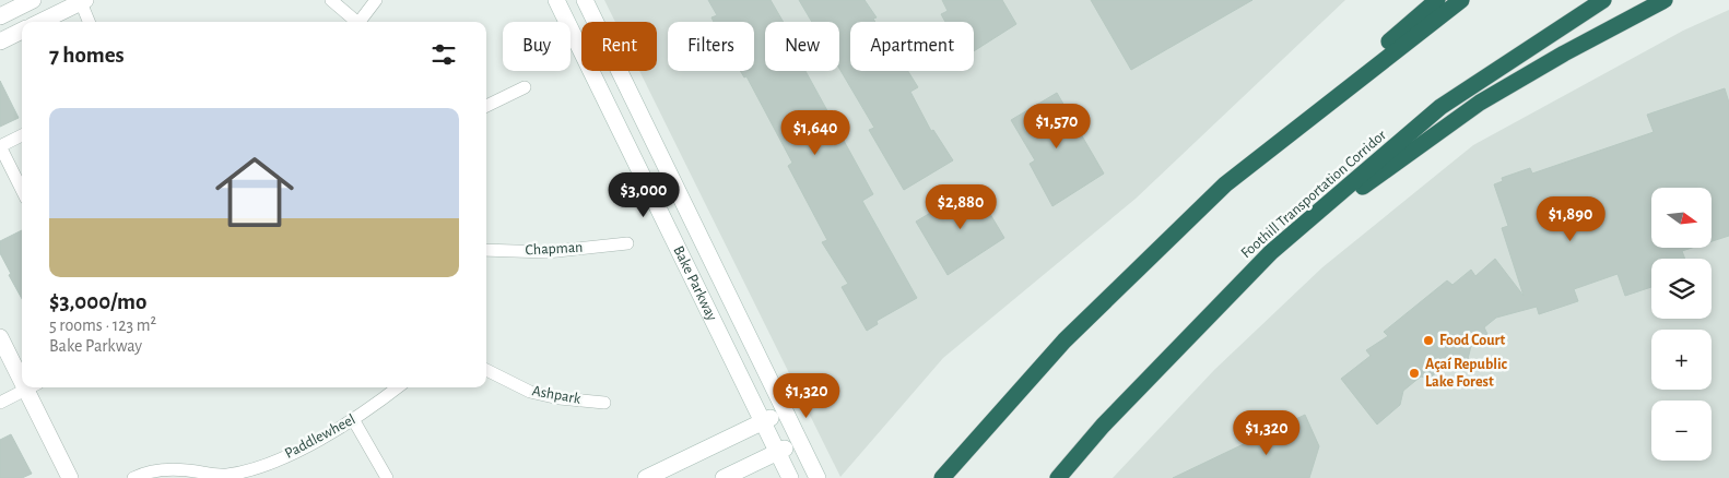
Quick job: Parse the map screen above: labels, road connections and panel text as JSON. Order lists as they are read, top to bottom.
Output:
{
  "streets": {
    "highway": ["Foothill Transportation Corridor"],
    "main road": ["Bake Parkway"],
    "street": ["Chapman", "Ashpark", "Paddlewheel"]
  },
  "places": ["Food Court", "Açaí Republic Lake Forest"],
  "north": "right",
  "page": {
    "chip": [
      "Buy",
      "Rent",
      "Filters",
      "New",
      "Apartment"
    ],
    "heading": "7 homes",
    "list": [
      {
        "name": "$3,000/mo",
        "note": "5 rooms · 123 m² · Bake Parkway"
      }
    ],
    "price": [
      "$1,570",
      "$1,640",
      "$3,000",
      "$2,880",
      "$1,890",
      "$1,320",
      "$1,320"
    ],
    "map_buttons": ["+", "−"]
  }
}
